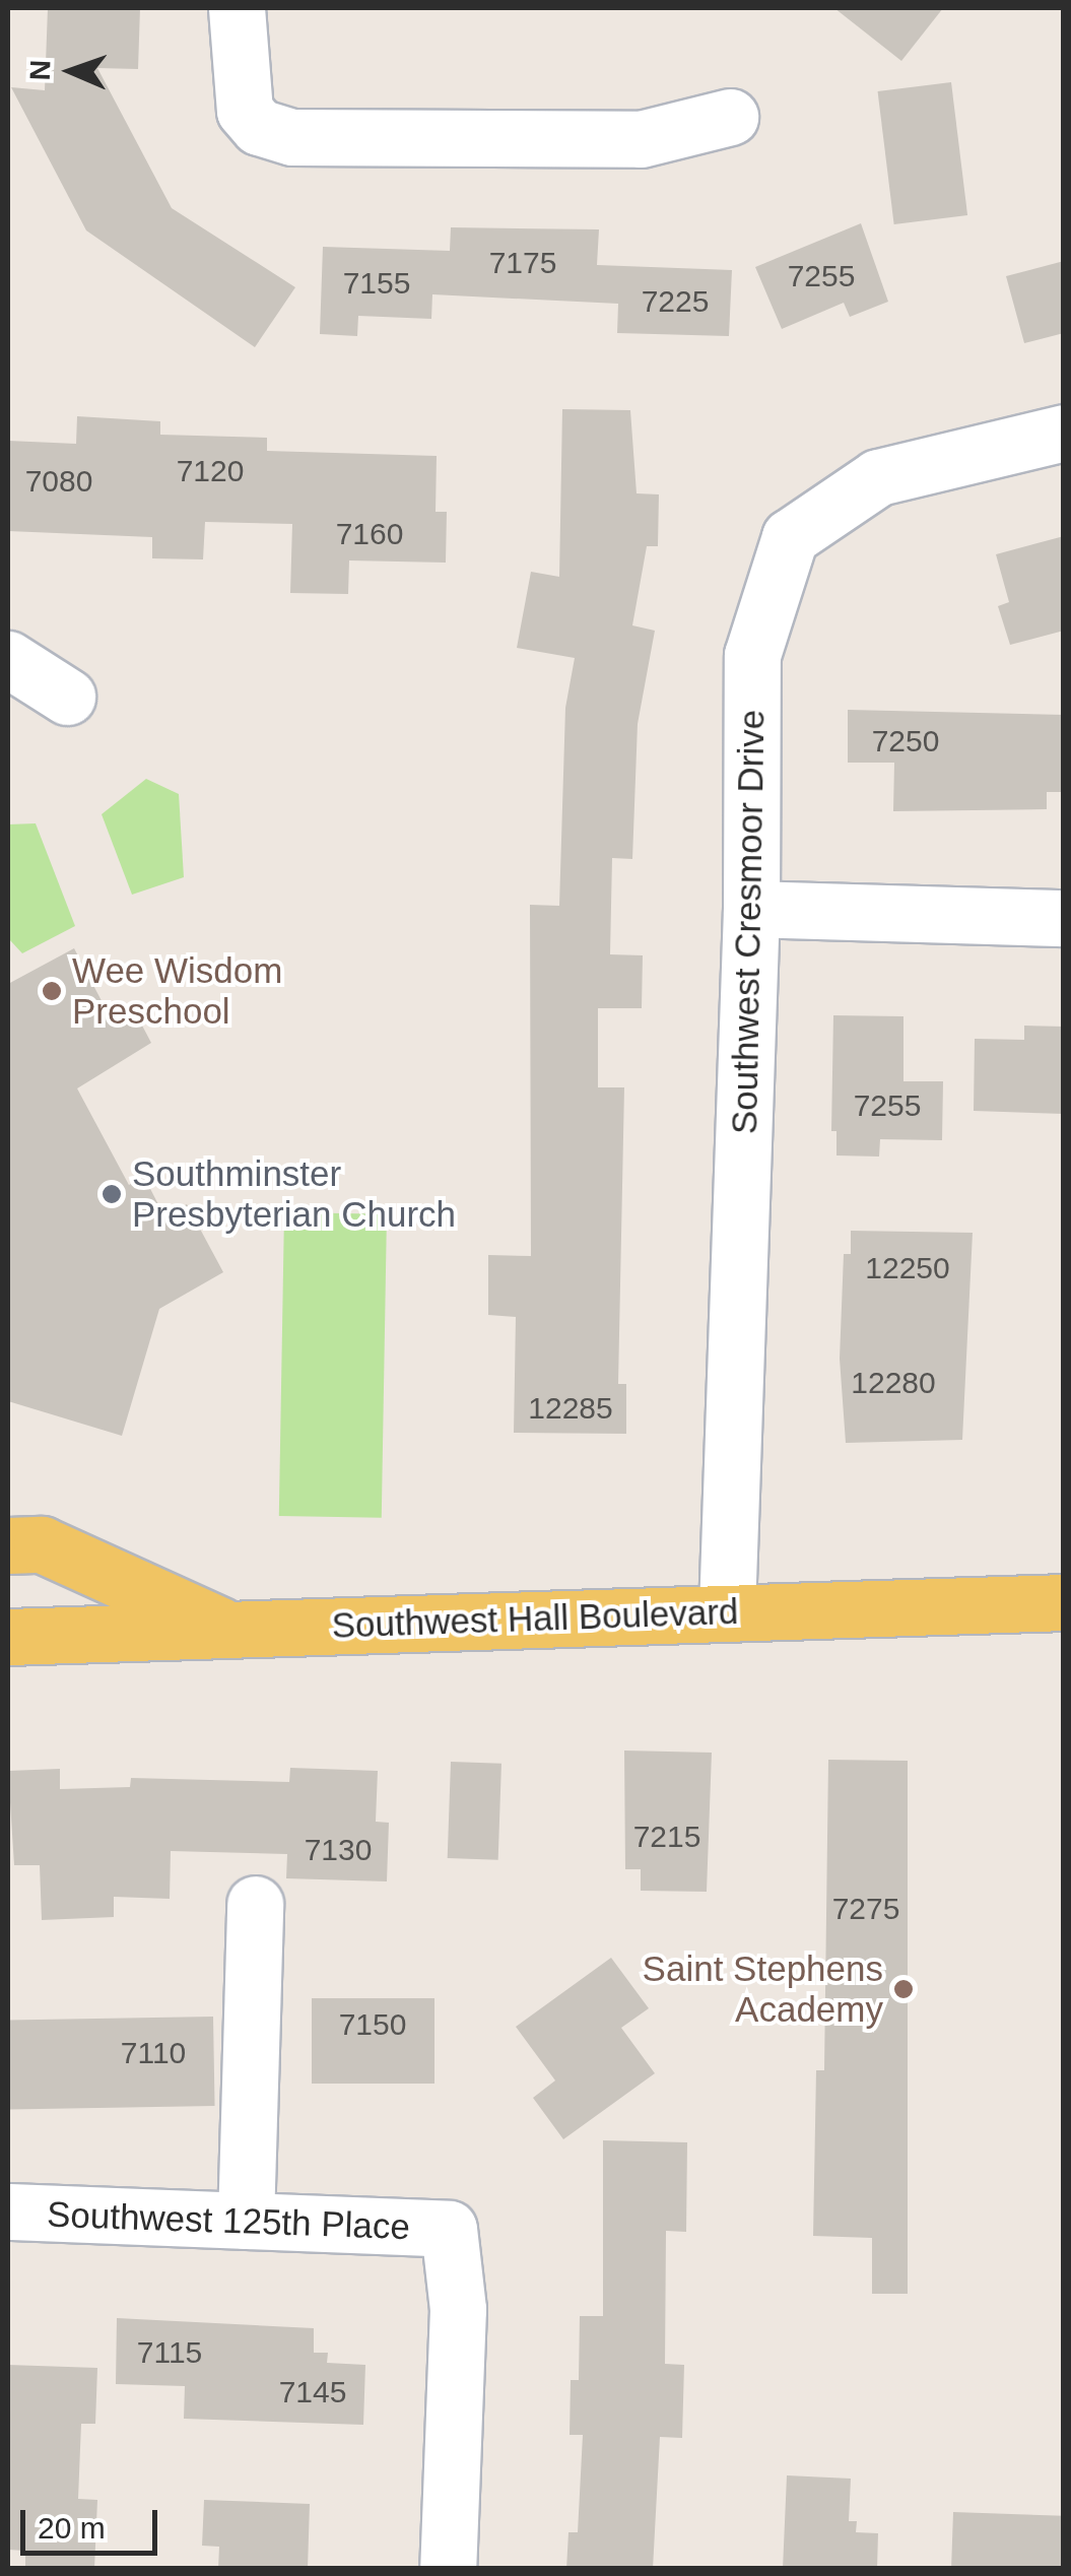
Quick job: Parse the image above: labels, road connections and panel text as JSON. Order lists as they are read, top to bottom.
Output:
{
  "streets": {
    "main road": ["Southwest Hall Boulevard"],
    "street": ["Southwest Cresmoor Drive", "Southwest 125th Place"]
  },
  "crossings": [
    ["Southwest Cresmoor Drive", "Southwest Hall Boulevard"]
  ],
  "places": ["Wee Wisdom Preschool", "Southminster Presbyterian Church", "Saint Stephens Academy"],
  "house_numbers": [
    "7175",
    "7255",
    "7155",
    "7225",
    "7120",
    "7080",
    "7160",
    "7250",
    "7255",
    "12250",
    "12280",
    "12285",
    "7215",
    "7130",
    "7275",
    "7150",
    "7110",
    "7115",
    "7145"
  ],
  "scale_bar": "20 m",
  "north": "left"
}
